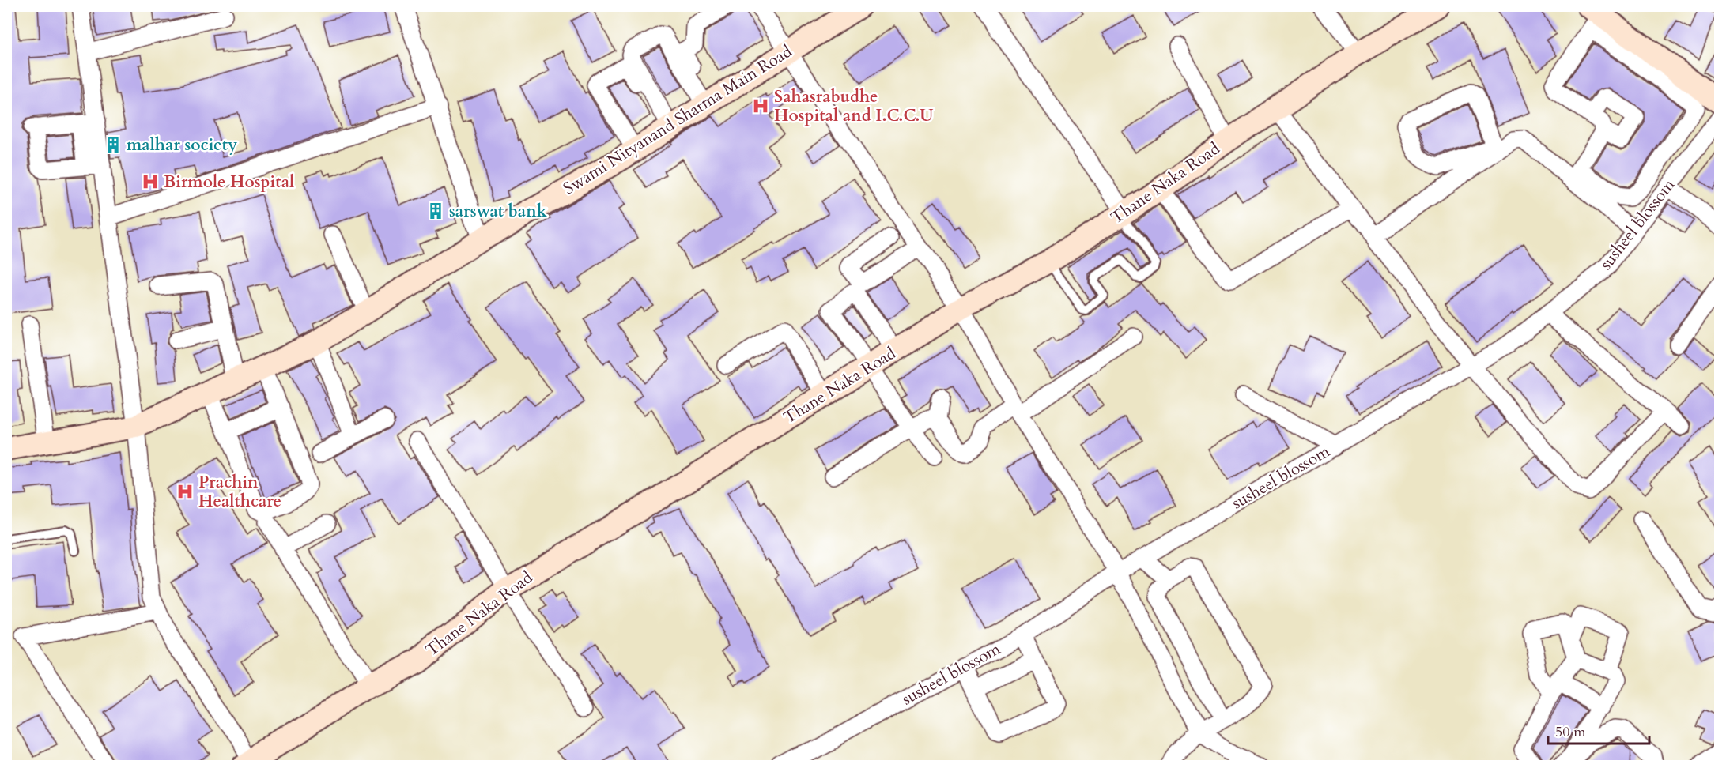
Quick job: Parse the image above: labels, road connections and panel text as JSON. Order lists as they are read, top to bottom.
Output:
{
  "streets": {
    "main road": ["Swami Nityanand Sharma Main Road", "Thane Naka Road"],
    "street": ["susheel blossom"]
  },
  "places": {
    "hospital": ["Sahasrabudhe Hospital and I.C.C.U", "Birmole Hospital", "Prachin Healthcare"],
    "building": ["malhar society", "sarswat bank"]
  },
  "scale_bar": "50 m"
}
